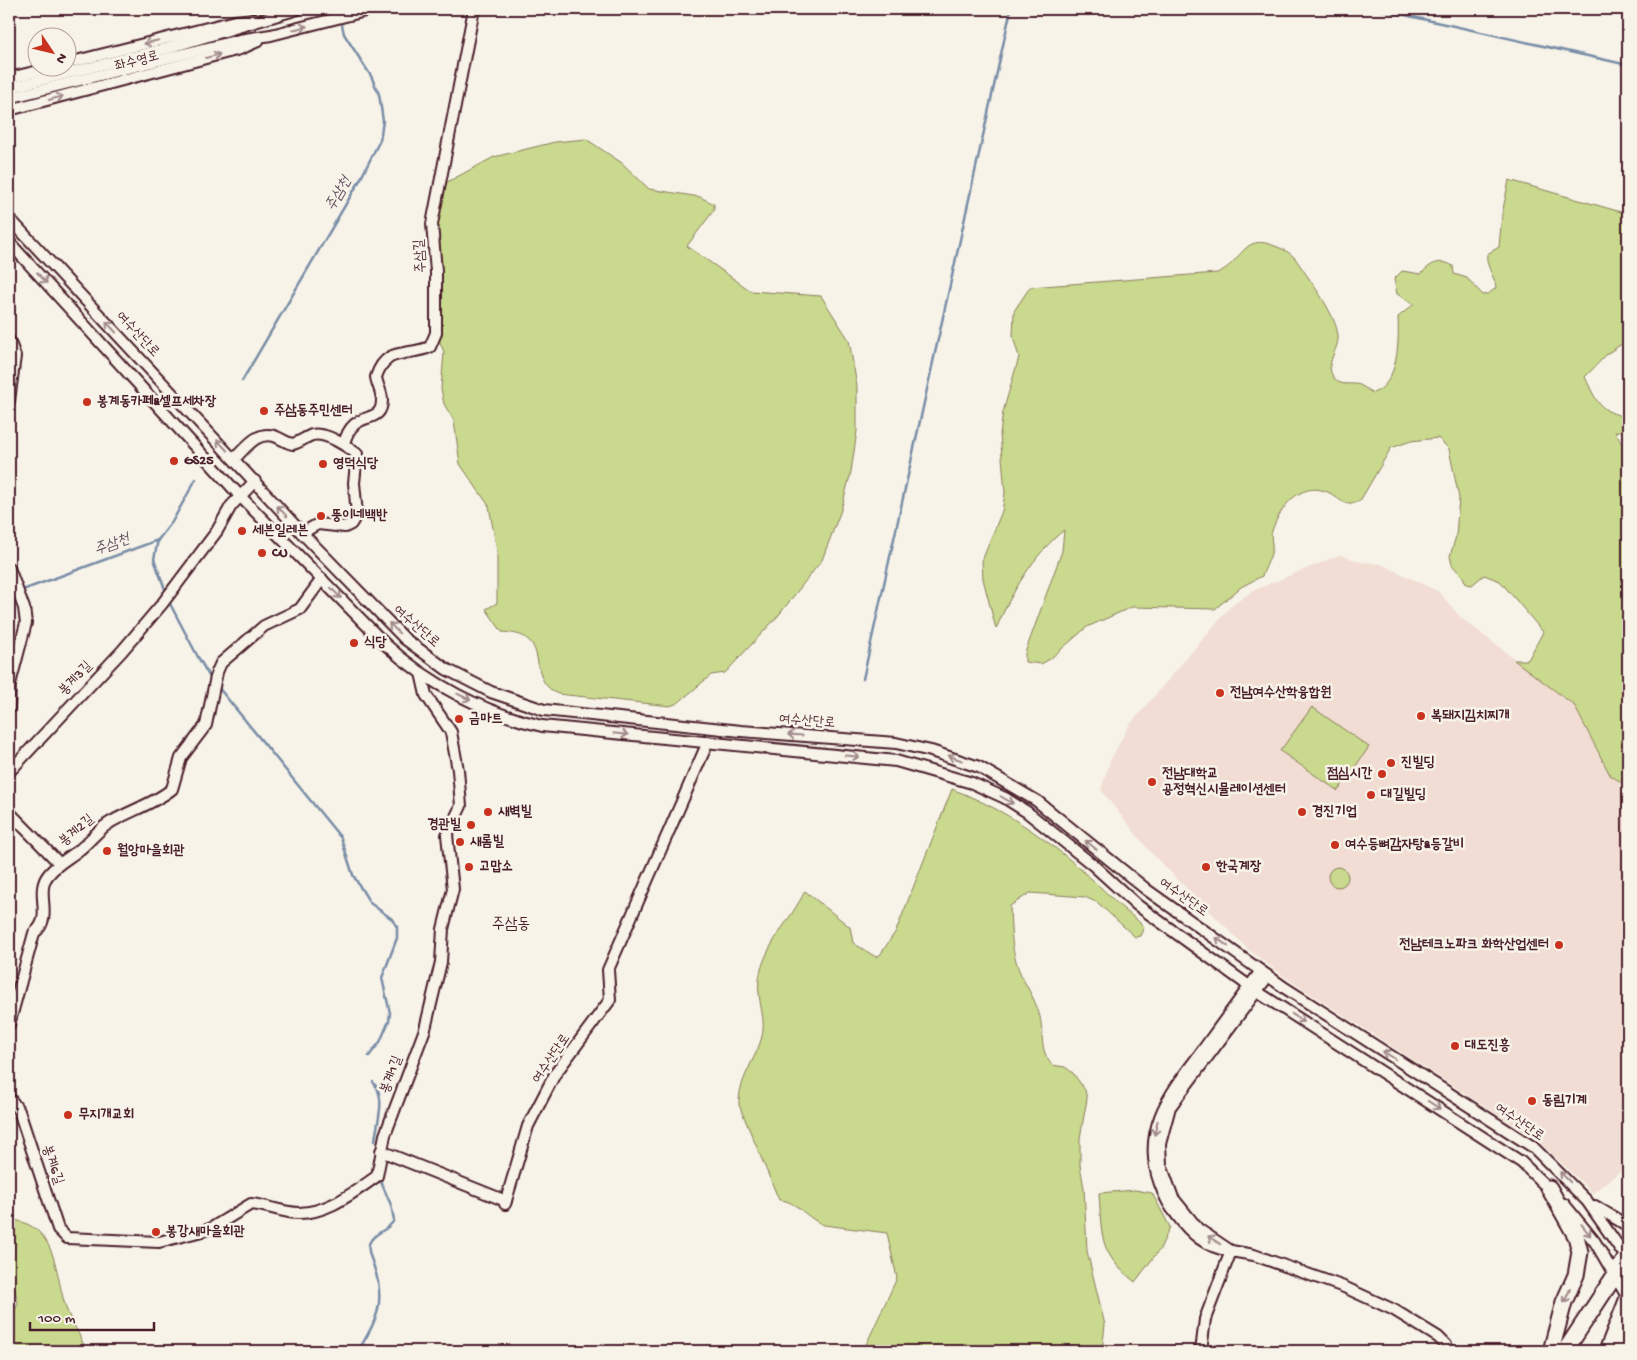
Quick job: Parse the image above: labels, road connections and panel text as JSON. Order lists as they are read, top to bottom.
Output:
{
  "streets": {
    "street": [
      "좌수영로",
      "주삼길",
      "여수산단로",
      "봉계3길",
      "봉계2길",
      "봉계1길",
      "봉계6길"
    ]
  },
  "crossings": [
    ["여수산단로", "봉계3길"],
    ["여수산단로", "봉계2길"],
    ["여수산단로", "봉계1길"],
    ["봉계1길", "봉계6길"]
  ],
  "districts": ["주삼동"],
  "water": ["주삼천"],
  "places": [
    "봉계동카페&셀프세차장",
    "주삼동주민센터",
    "GS25",
    "영덕식당",
    "뚱이네백반",
    "세븐일레븐",
    "CU",
    "식당",
    "전남여수산학융합원",
    "복돼지김치찌개",
    "금마트",
    "진빌딩",
    "점심시간",
    "전남대학교 공정혁신시뮬레이션센터",
    "대길빌딩",
    "새벽빌",
    "경진기업",
    "경관빌",
    "새롬빌",
    "여수등뼈감자탕&등갈비",
    "월앙마을회관",
    "고맙소",
    "한국계장",
    "전남테크노파크 화학산업센터",
    "대도진흥",
    "동림기계",
    "무지개교회",
    "봉강새마을회관"
  ],
  "scale_bar": "100 m",
  "north": "bottom right"
}
